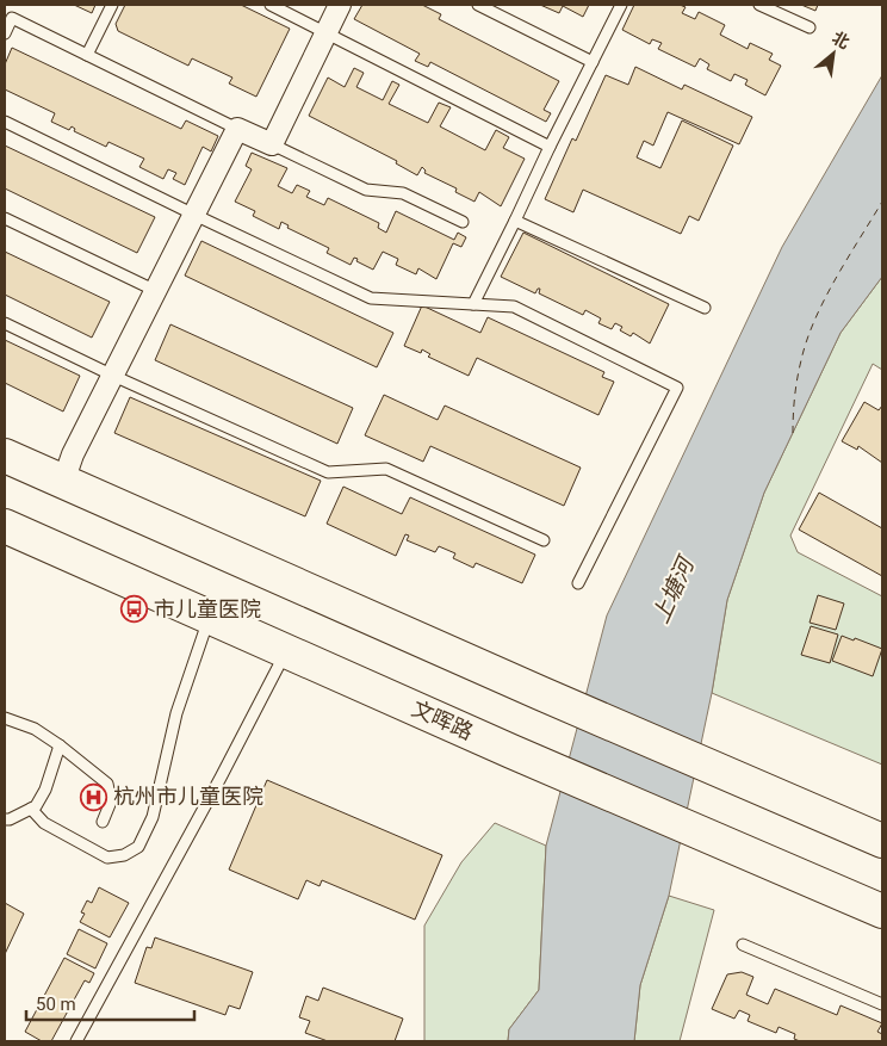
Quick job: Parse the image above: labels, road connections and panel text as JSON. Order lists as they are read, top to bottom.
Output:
{
  "streets": {
    "main road": ["文晖路"]
  },
  "water": ["上塘河"],
  "places": {
    "bus stop": ["市儿童医院"],
    "hospital": ["杭州市儿童医院"]
  },
  "scale_bar": "50 m",
  "north": "top right"
}
